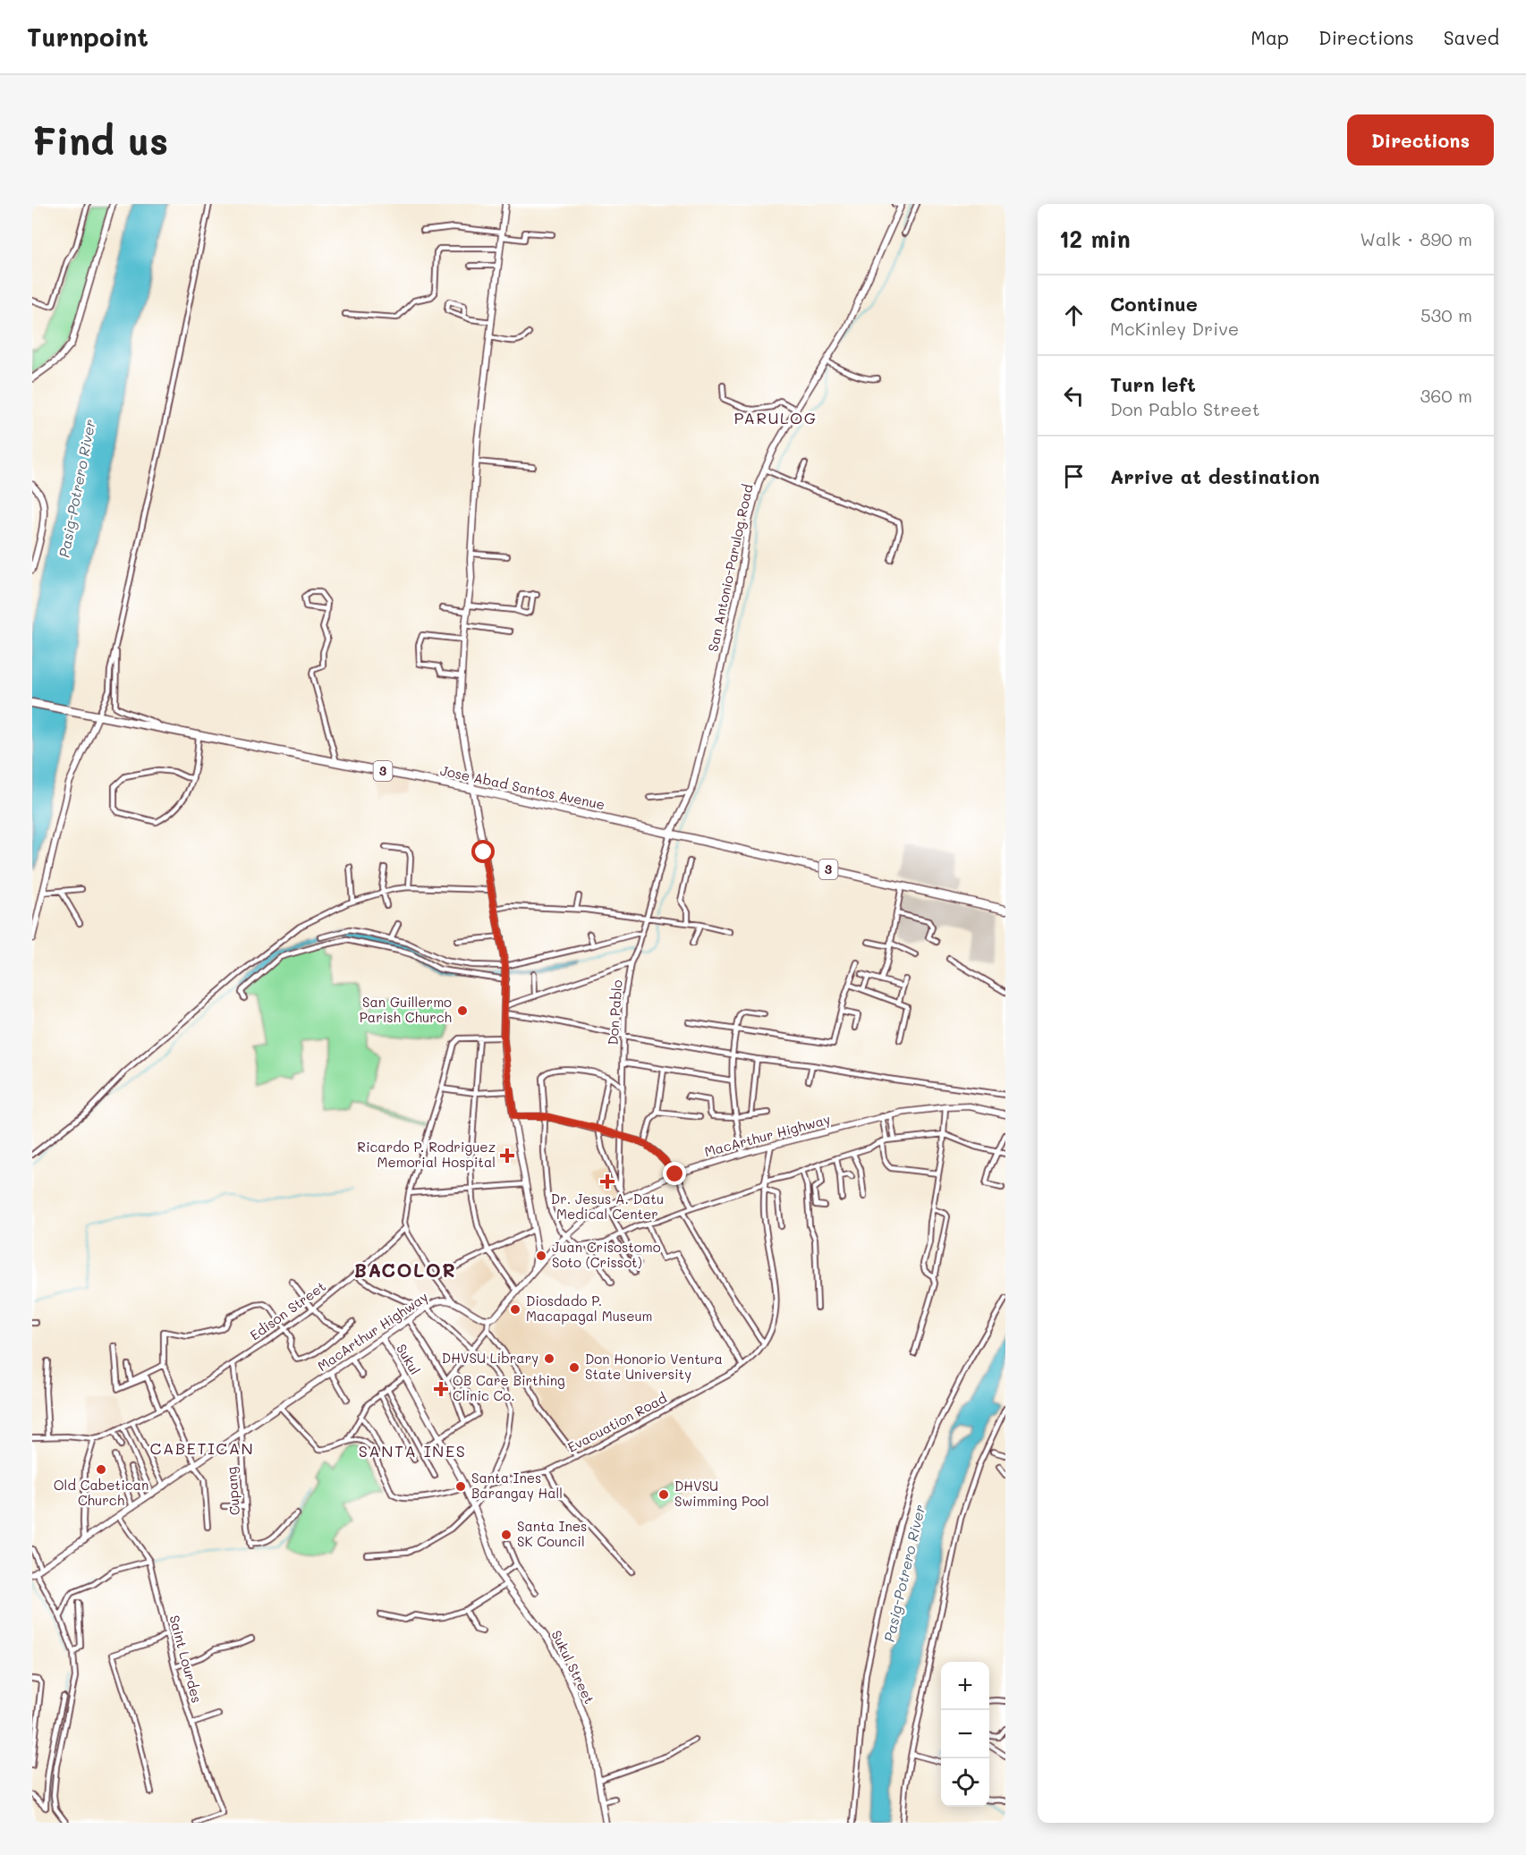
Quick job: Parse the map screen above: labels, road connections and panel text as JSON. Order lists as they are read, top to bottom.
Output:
{
  "streets": {
    "highway": ["3", "Jose Abad Santos Avenue"],
    "street": [
      "San Antonio-Parulog Road",
      "Don Pablo",
      "MacArthur Highway",
      "Edison Street",
      "Sukul",
      "Evacuation Road",
      "Cupang",
      "Saint Lourdes",
      "Sukul Street"
    ]
  },
  "crossings": [
    ["San Antonio-Parulog Road", "Jose Abad Santos Avenue"],
    ["San Antonio-Parulog Road", "Don Pablo"],
    ["Jose Abad Santos Avenue", "Don Pablo"],
    ["Don Pablo", "MacArthur Highway"],
    ["MacArthur Highway", "Sukul"],
    ["MacArthur Highway", "Evacuation Road"],
    ["MacArthur Highway", "Cupang"],
    ["MacArthur Highway", "Saint Lourdes"],
    ["Edison Street", "Cupang"],
    ["Sukul", "Sukul Street"]
  ],
  "districts": [
    "PARULOG",
    "BACOLOR",
    "CABETICAN",
    "SANTA INES"
  ],
  "water": ["Pasig-Potrero River"],
  "places": {
    "other": [
      "San Guillermo Parish Church",
      "Juan Crisostomo Soto (Crissot)",
      "Diosdado P. Macapagal Museum",
      "DHVSU Library",
      "Don Honorio Ventura State University",
      "Old Cabetican Church",
      "Santa Ines Barangay Hall",
      "DHVSU Swimming Pool",
      "Santa Ines SK Council"
    ],
    "health": ["Ricardo P. Rodriguez Memorial Hospital", "Dr. Jesus A. Datu Medical Center", "OB Care Birthing Clinic Co."]
  },
  "page": {
    "header": "Turnpoint",
    "nav": ["Map", "Directions", "Saved"],
    "buttons": "Directions",
    "title": "Find us",
    "heading": ["12 min", "Walk · 890 m"],
    "list": [
      ["Continue", "McKinley Drive", "530 m"],
      ["Turn left", "Don Pablo Street", "360 m"],
      "Arrive at destination"
    ],
    "map_buttons": ["+", "−"]
  }
}
